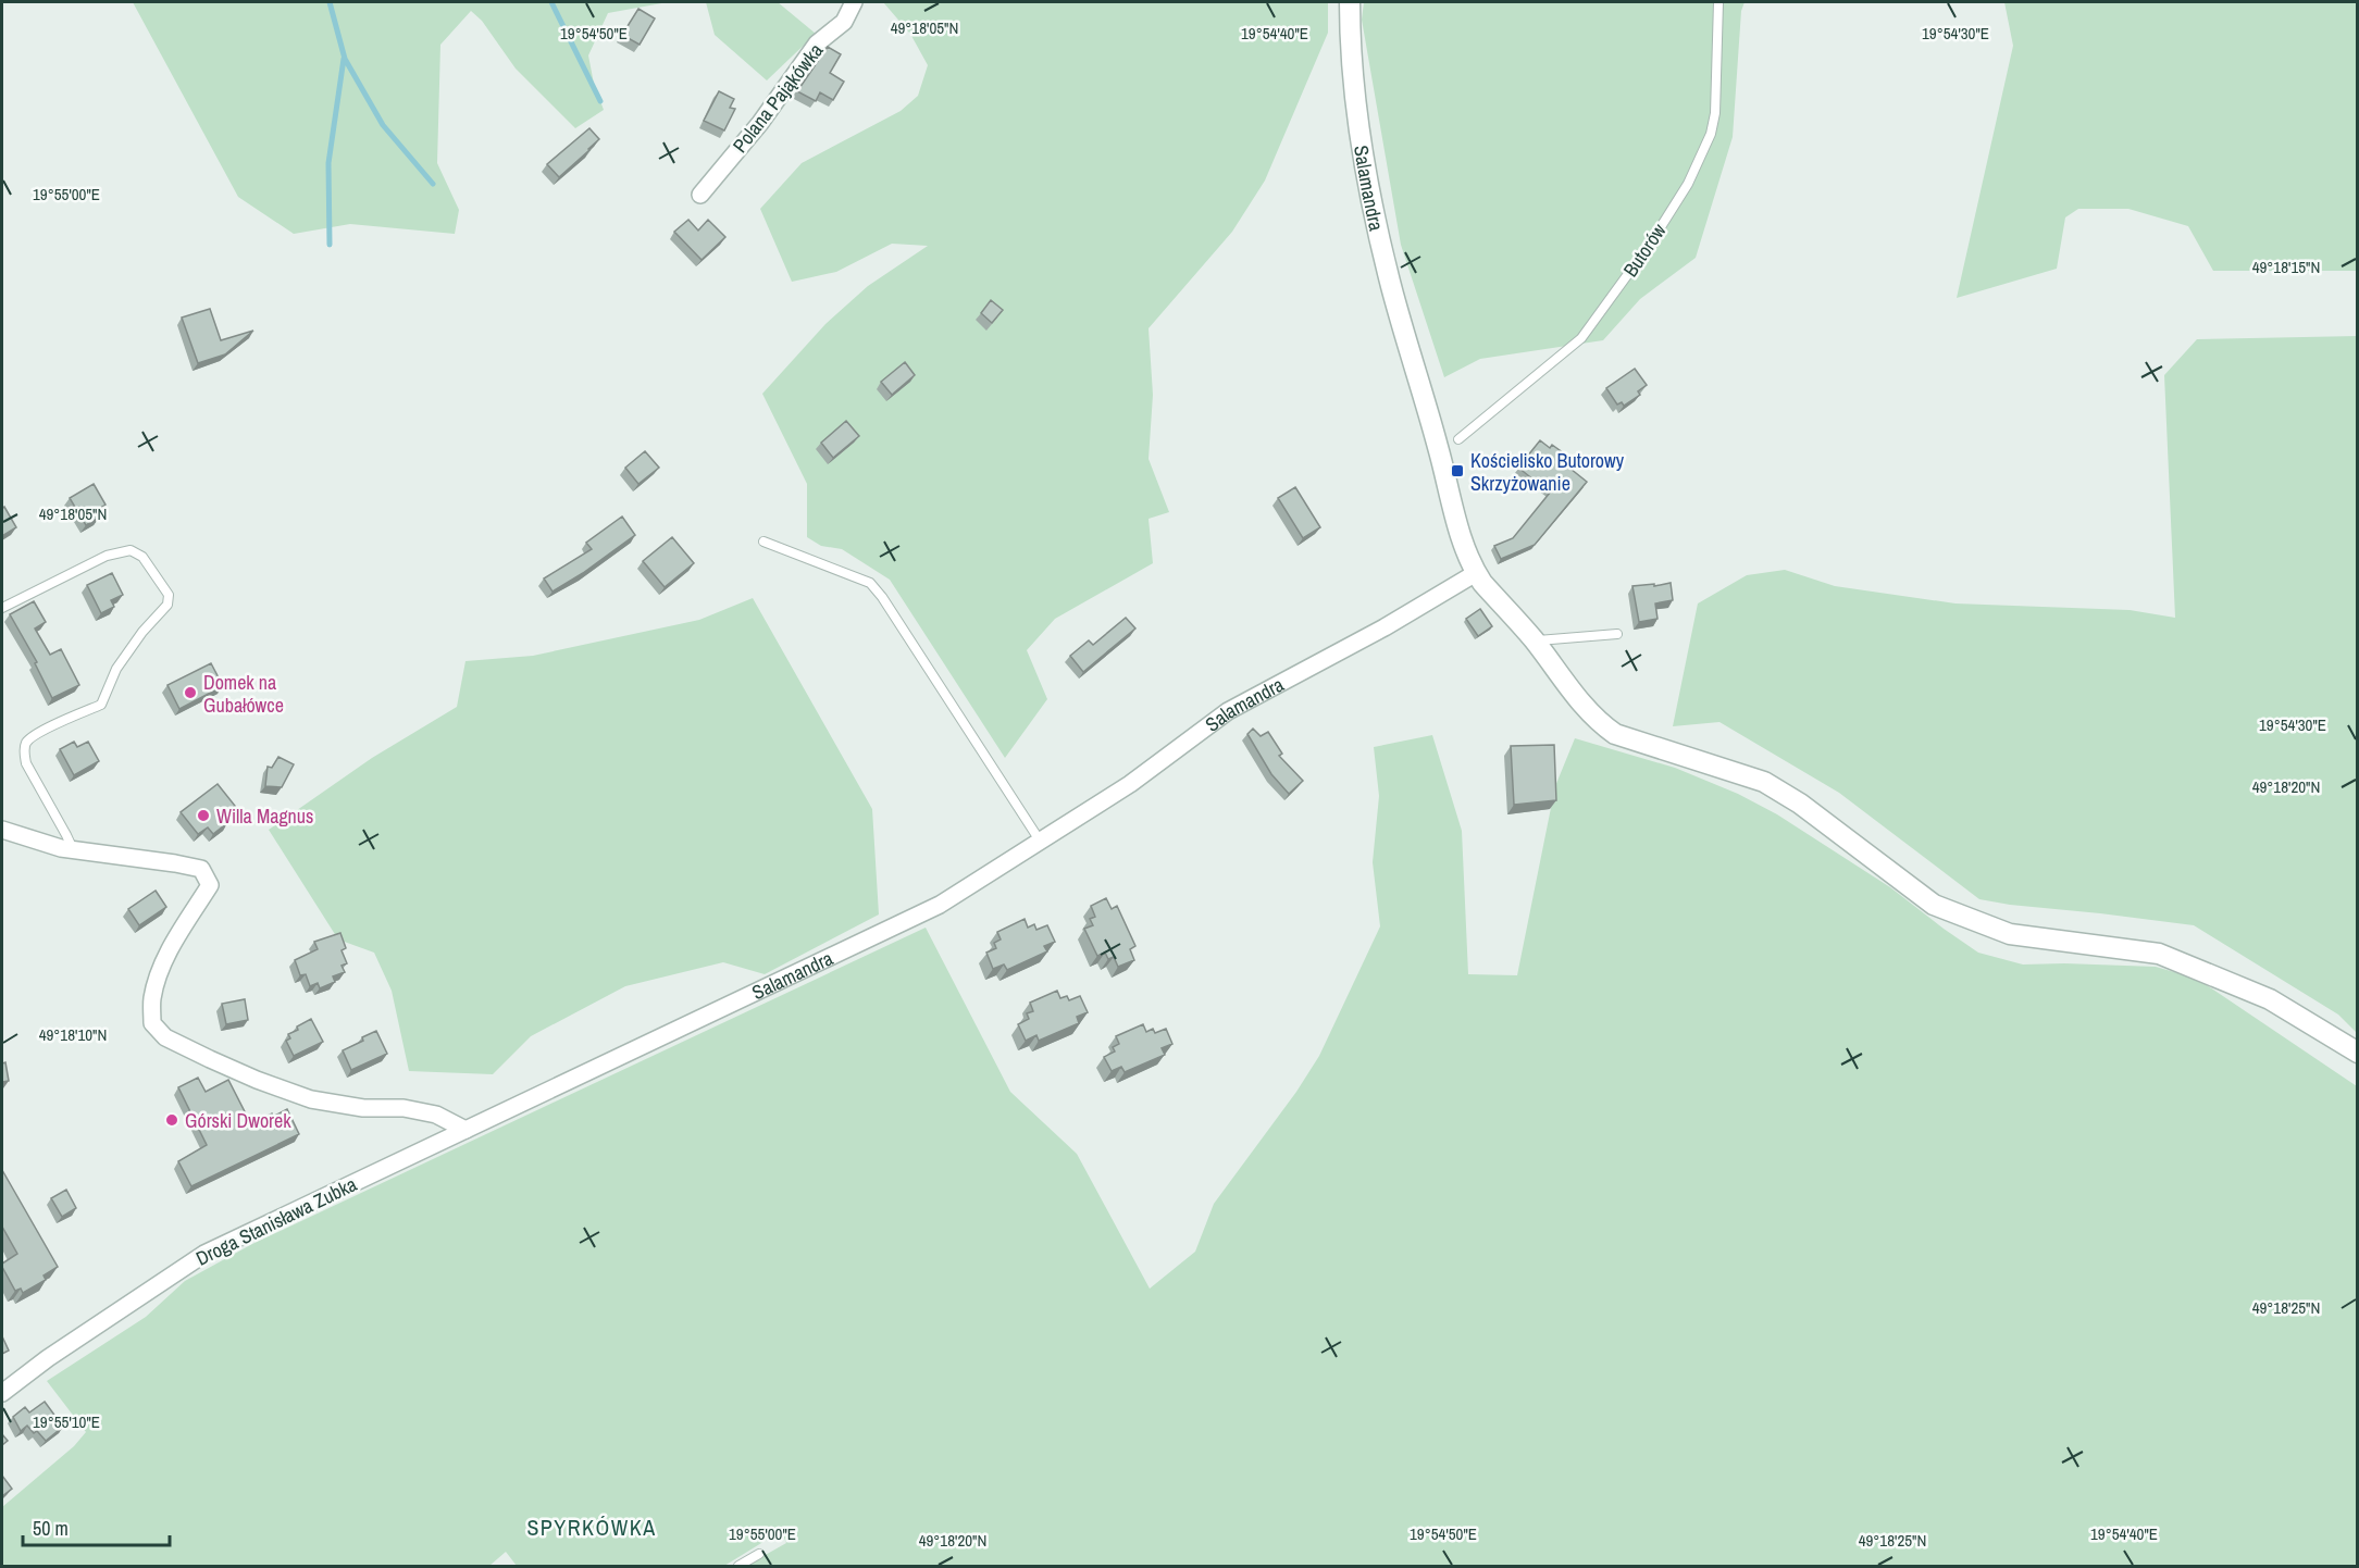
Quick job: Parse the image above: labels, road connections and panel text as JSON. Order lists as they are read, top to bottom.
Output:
{
  "streets": {
    "street": ["Polana Pająkówka", "Salamandra", "Droga Stanisława Zubka"],
    "lane": ["Butorów"]
  },
  "crossings": [
    ["Salamandra", "Butorów"],
    ["Salamandra", "Droga Stanisława Zubka"]
  ],
  "districts": ["SPYRKÓWKA"],
  "places": {
    "transit": ["Kościelisko Butorowy Skrzyżowanie"],
    "other": ["Domek na Gubałówce", "Willa Magnus", "Górski Dworek"]
  },
  "scale_bar": "50 m",
  "coordinates": [
    "49°18'05\"N",
    "19°54'50\"E",
    "19°54'40\"E",
    "19°54'30\"E",
    "19°55'00\"E",
    "49°18'15\"N",
    "49°18'20\"N",
    "49°18'10\"N",
    "49°18'25\"N",
    "19°55'10\"E"
  ]
}
